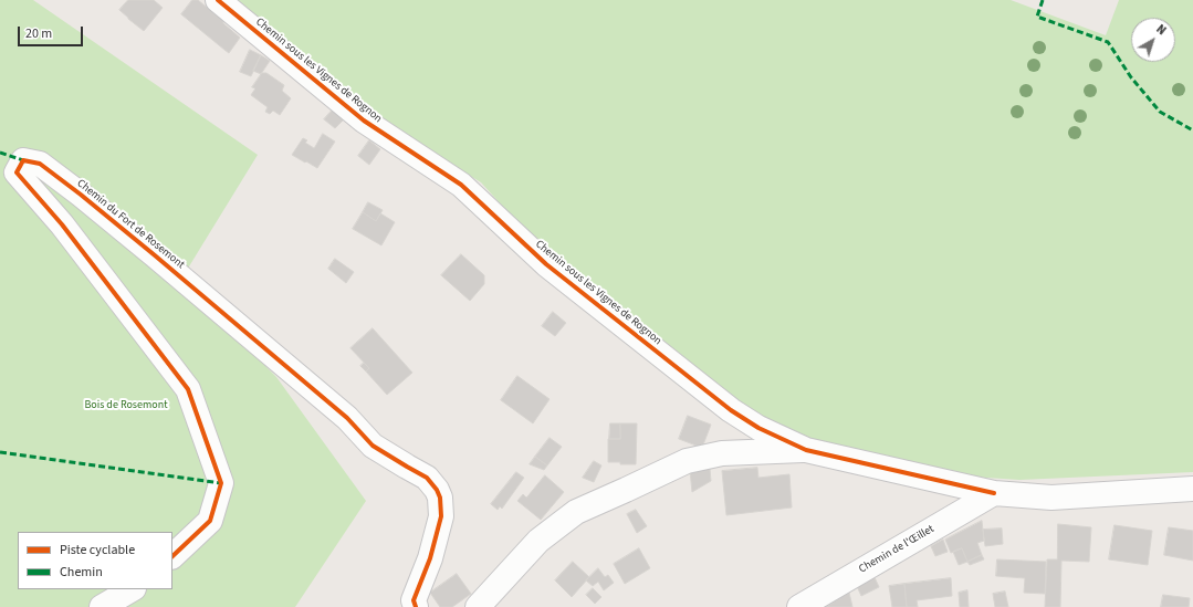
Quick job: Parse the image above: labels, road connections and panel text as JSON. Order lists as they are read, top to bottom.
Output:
{
  "streets": {
    "street": ["Chemin sous les Vignes de Rognon", "Chemin du Fort de Rosemont", "Chemin de l'Œillet"]
  },
  "crossings": [
    ["Chemin sous les Vignes de Rognon", "Chemin de l'Œillet"]
  ],
  "parks": ["Bois de Rosemont"],
  "legend": ["Piste cyclable", "Chemin"],
  "scale_bar": "20 m",
  "north": "top right"
}
